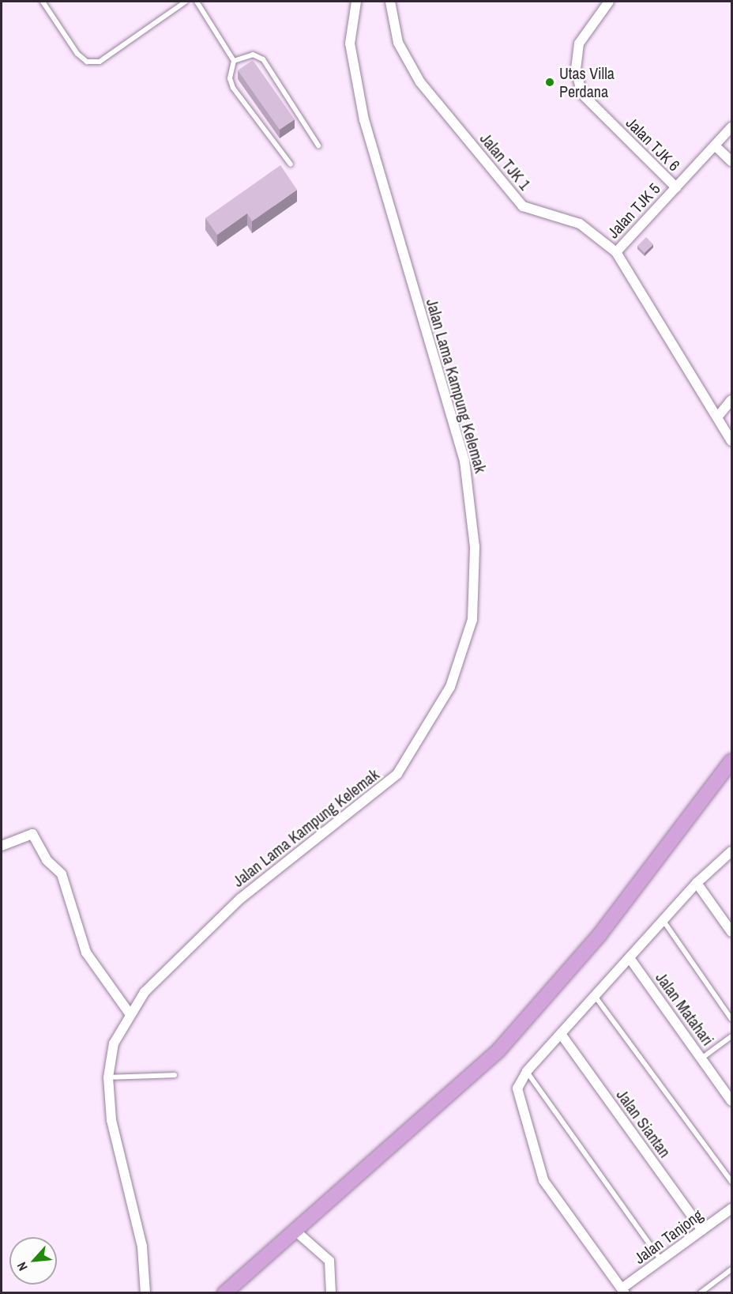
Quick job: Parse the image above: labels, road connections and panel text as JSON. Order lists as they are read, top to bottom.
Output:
{
  "streets": {
    "street": [
      "Jalan TJK 6",
      "Jalan TJK 1",
      "Jalan TJK 5",
      "Jalan Lama Kampung Kelemak",
      "Jalan Matahari",
      "Jalan Siantan",
      "Jalan Tanjong"
    ]
  },
  "crossings": [
    ["Jalan TJK 6", "Jalan TJK 5"],
    ["Jalan TJK 1", "Jalan TJK 5"],
    ["Jalan Siantan", "Jalan Tanjong"]
  ],
  "places": ["Utas Villa Perdana"],
  "north": "bottom left"
}
